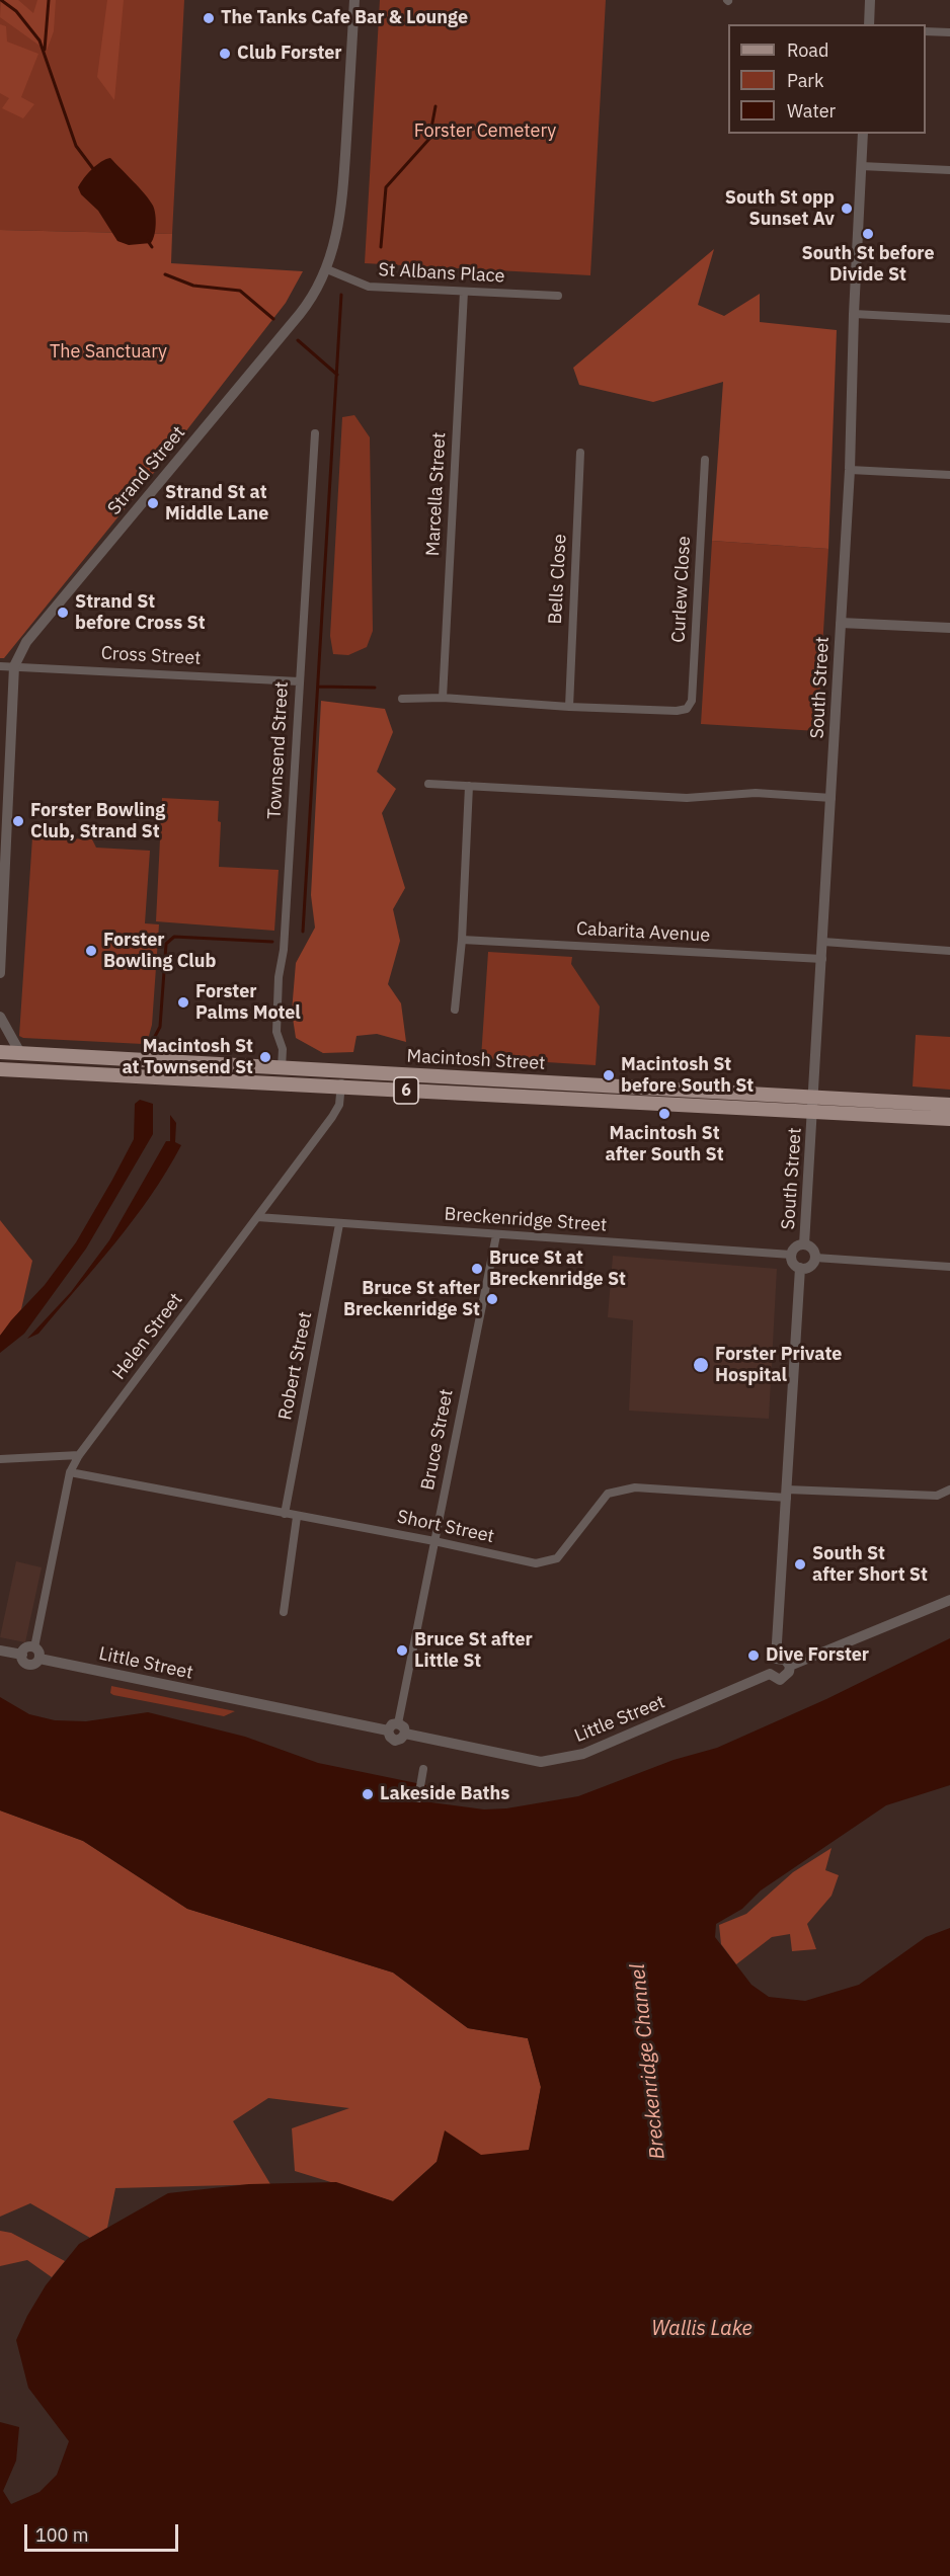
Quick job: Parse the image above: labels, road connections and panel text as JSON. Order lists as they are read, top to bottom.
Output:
{
  "streets": {
    "main road": ["Macintosh Street", "6"],
    "street": [
      "St Albans Place",
      "Strand Street",
      "Marcella Street",
      "Bells Close",
      "Curlew Close",
      "Cross Street",
      "South Street",
      "Townsend Street",
      "Cabarita Avenue",
      "Breckenridge Street",
      "Helen Street",
      "Robert Street",
      "Bruce Street",
      "Short Street",
      "Little Street"
    ]
  },
  "crossings": [
    ["St Albans Place", "Strand Street"],
    ["St Albans Place", "Marcella Street"],
    ["Strand Street", "Cross Street"],
    ["Bells Close", "Curlew Close"],
    ["Cross Street", "Townsend Street"],
    ["South Street", "Cabarita Avenue"],
    ["South Street", "Macintosh Street"],
    ["South Street", "Breckenridge Street"],
    ["Townsend Street", "Macintosh Street"],
    ["Macintosh Street", "Helen Street"],
    ["Breckenridge Street", "Helen Street"],
    ["Breckenridge Street", "Robert Street"],
    ["Breckenridge Street", "Bruce Street"],
    ["Helen Street", "Short Street"],
    ["Helen Street", "Little Street"],
    ["Robert Street", "Short Street"],
    ["Bruce Street", "Short Street"],
    ["Bruce Street", "Little Street"]
  ],
  "water": ["Breckenridge Channel", "Wallis Lake"],
  "parks": ["Forster Cemetery", "The Sanctuary"],
  "places": [
    "The Tanks Cafe Bar & Lounge",
    "Club Forster",
    "South St opp Sunset Av",
    "South St before Divide St",
    "Strand St at Middle Lane",
    "Strand St before Cross St",
    "Forster Bowling Club, Strand St",
    "Forster Bowling Club",
    "Forster Palms Motel",
    "Macintosh St at Townsend St",
    "Macintosh St before South St",
    "Macintosh St after South St",
    "Bruce St at Breckenridge St",
    "Bruce St after Breckenridge St",
    "Forster Private Hospital",
    "South St after Short St",
    "Bruce St after Little St",
    "Dive Forster",
    "Lakeside Baths"
  ],
  "legend": ["Road", "Park", "Water"],
  "scale_bar": "100 m"
}
